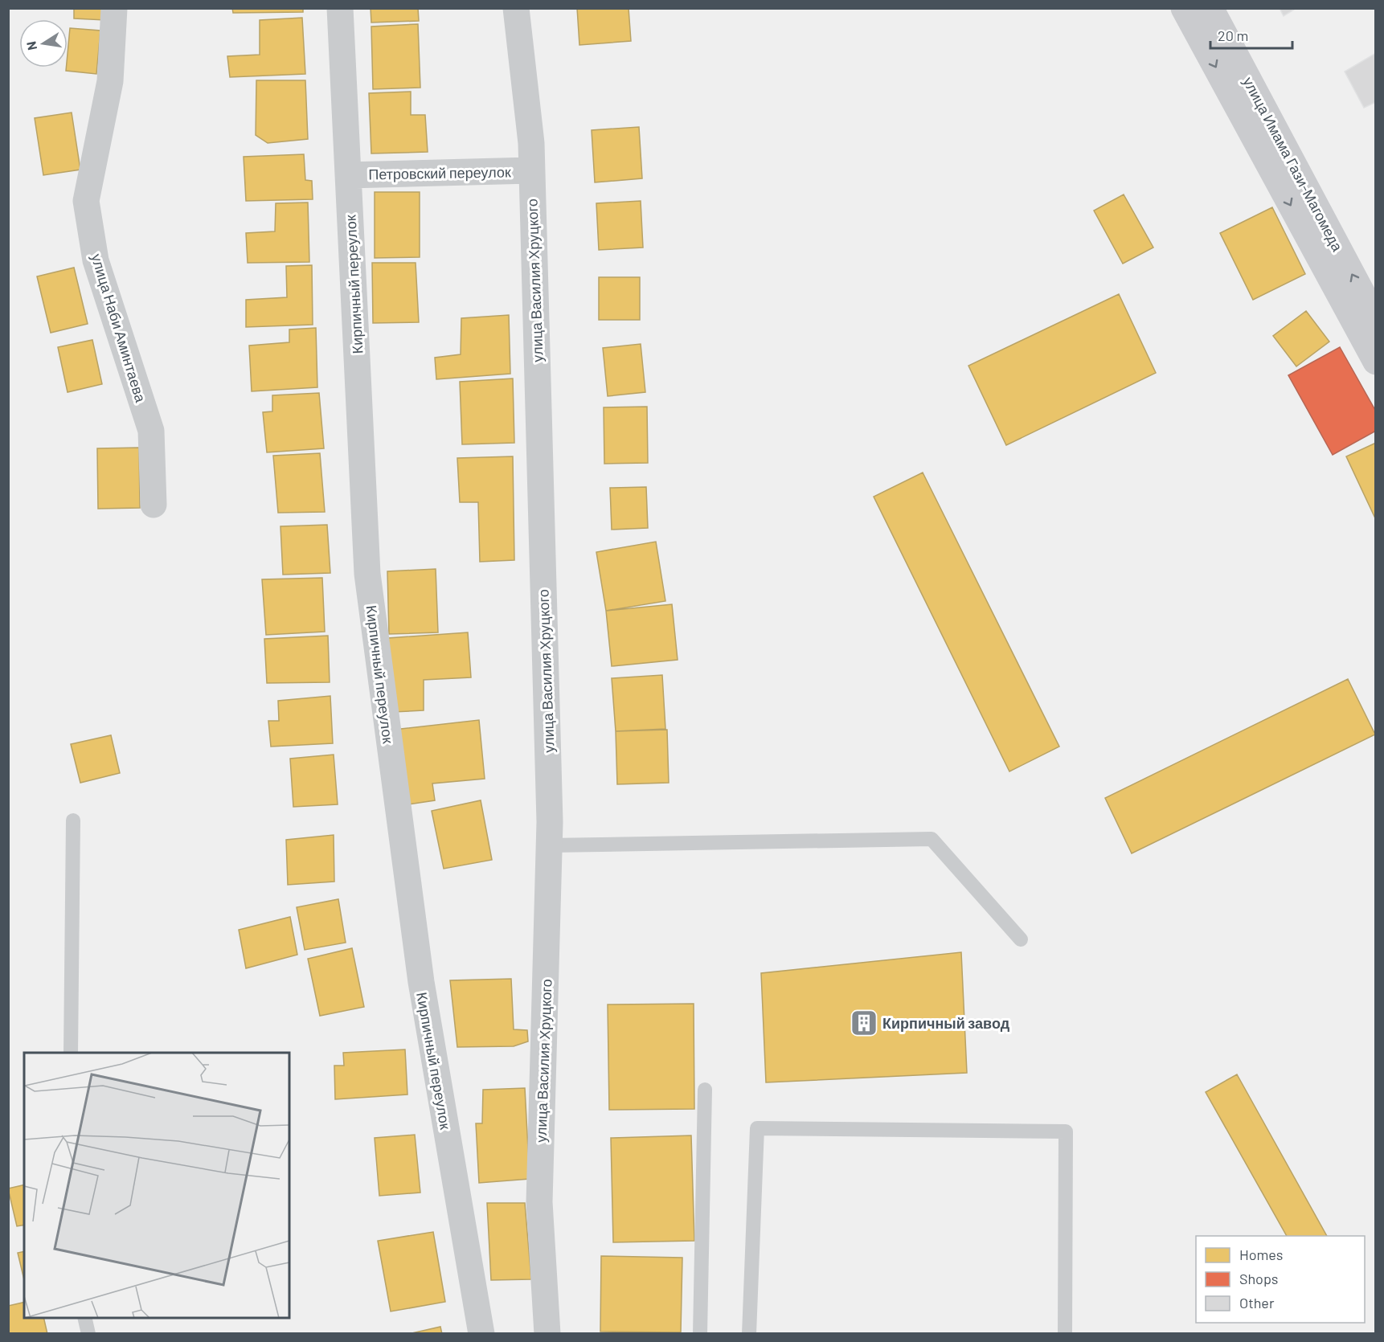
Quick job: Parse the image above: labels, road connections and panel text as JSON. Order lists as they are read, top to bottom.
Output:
{
  "streets": {
    "main road": ["улица Имама Гази-Магомеда"],
    "street": [
      "Петровский переулок",
      "улица Василия Хруцкого",
      "Кирпичный переулок",
      "улица Наби Аминтаева"
    ]
  },
  "crossings": [
    ["Петровский переулок", "улица Василия Хруцкого"],
    ["Петровский переулок", "Кирпичный переулок"]
  ],
  "places": {
    "building": ["Кирпичный завод"]
  },
  "legend": ["Homes", "Shops", "Other"],
  "scale_bar": "20 m",
  "north": "left"
}
